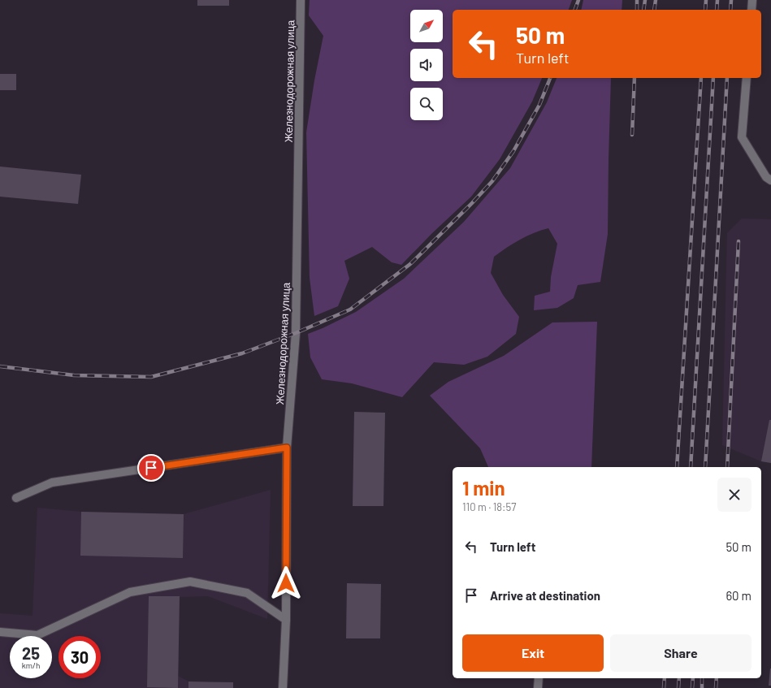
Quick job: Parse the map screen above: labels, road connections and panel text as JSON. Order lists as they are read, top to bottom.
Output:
{
  "streets": {
    "street": ["Железнодорожная улица"]
  },
  "north": "top right",
  "page": {
    "turn": ["50 m", "Turn left"],
    "heading": ["1 min", "110 m · 18:57"],
    "list": [
      {
        "name": "Turn left",
        "value": "50 m"
      },
      {
        "name": "Arrive at destination",
        "value": "60 m"
      }
    ],
    "buttons": ["Exit", "Share"],
    "speed": "25 km/h",
    "limit": "30"
  }
}
